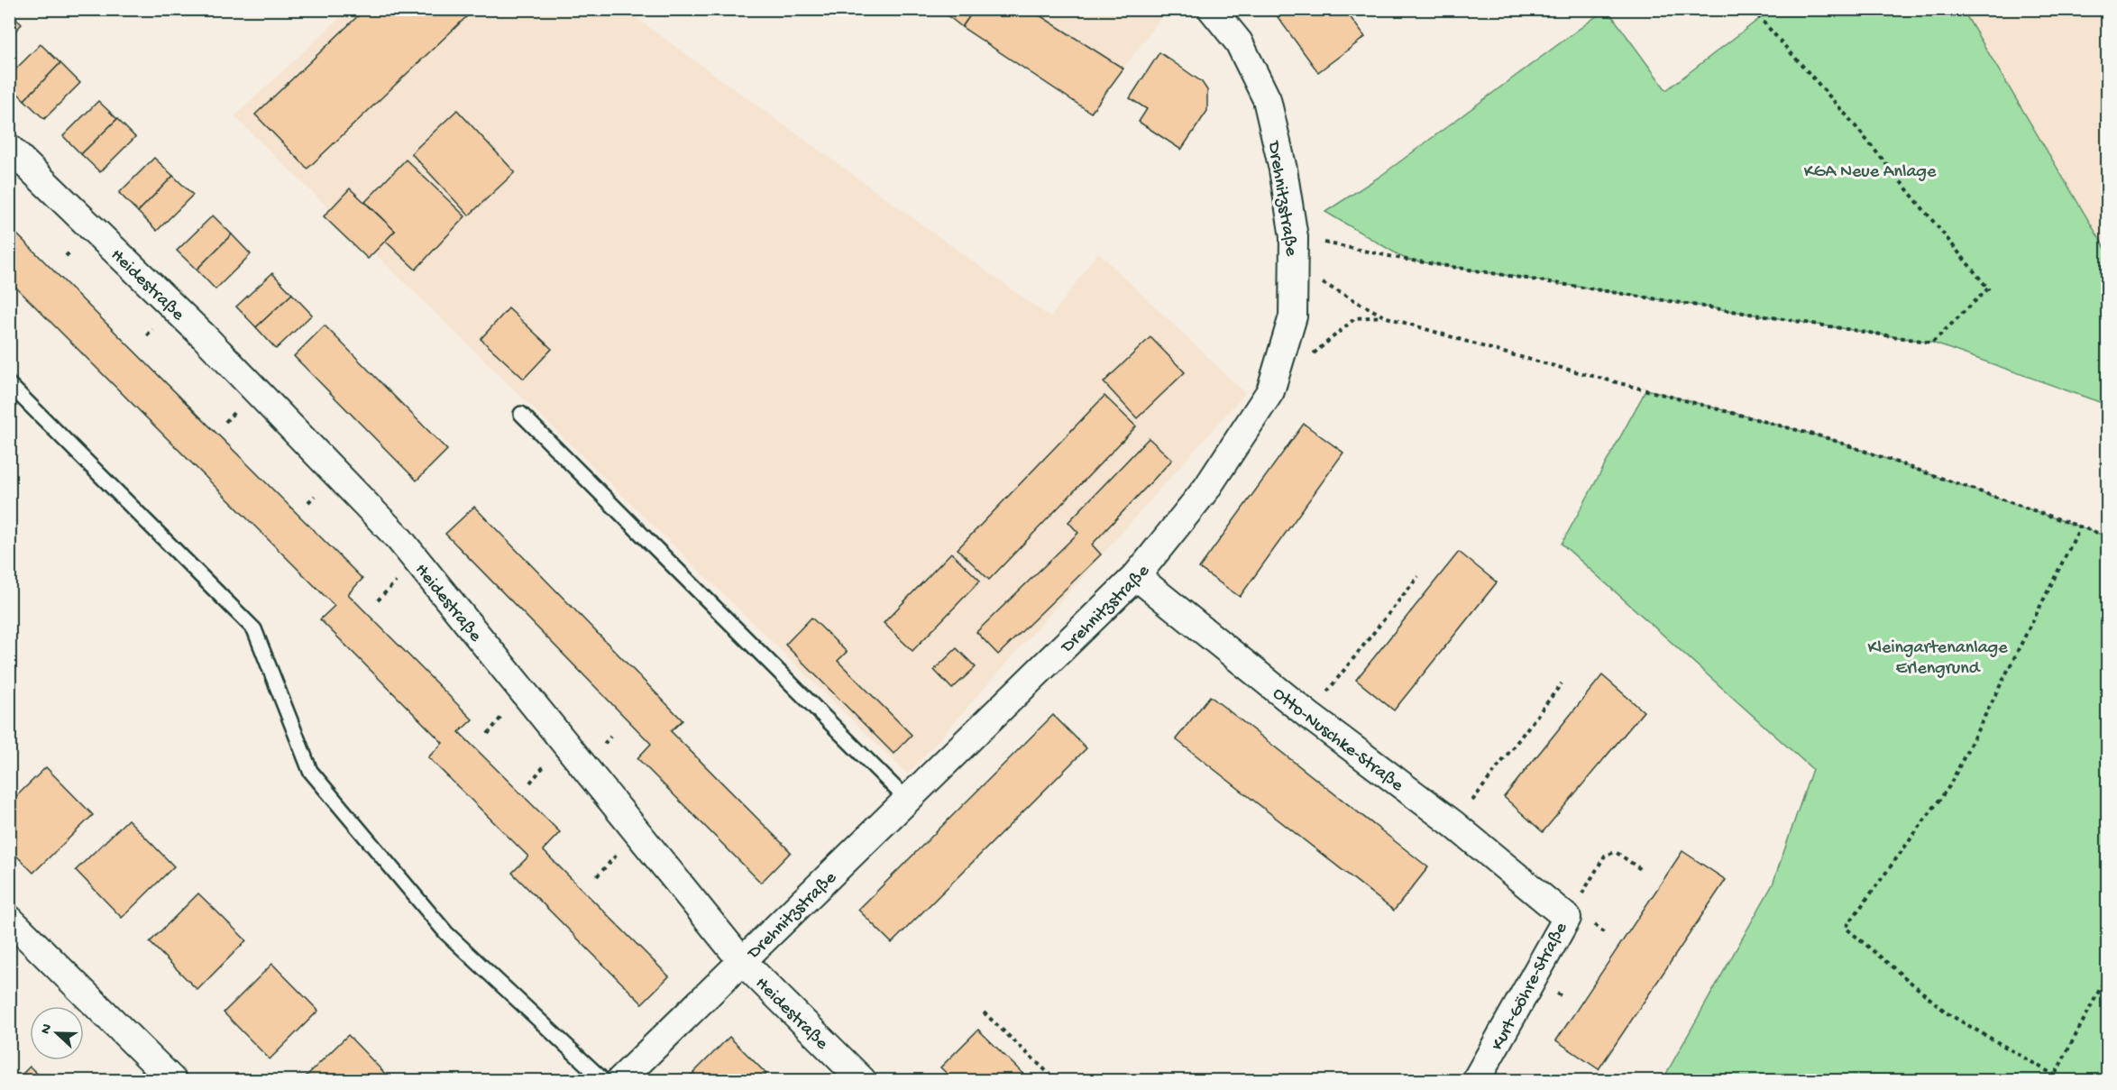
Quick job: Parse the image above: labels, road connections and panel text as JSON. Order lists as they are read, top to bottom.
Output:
{
  "streets": {
    "street": [
      "Drehnitzstraße",
      "Heidestraße",
      "Otto-Nuschke-Straße",
      "Kurt-Göhre-Straße"
    ]
  },
  "crossings": [
    ["Drehnitzstraße", "Heidestraße"],
    ["Drehnitzstraße", "Otto-Nuschke-Straße"],
    ["Otto-Nuschke-Straße", "Kurt-Göhre-Straße"]
  ],
  "parks": ["KGA Neue Anlage", "Kleingartenanlage Erlengrund"],
  "north": "left"
}
